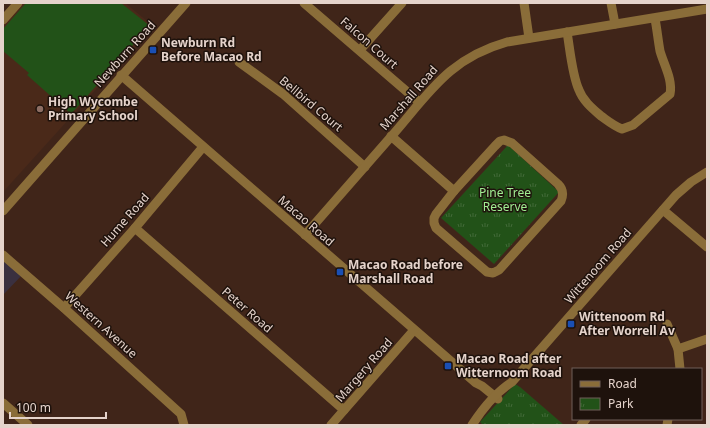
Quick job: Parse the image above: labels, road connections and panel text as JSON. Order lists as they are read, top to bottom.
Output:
{
  "streets": {
    "street": [
      "Falcon Court",
      "Newburn Road",
      "Marshall Road",
      "Bellbird Court",
      "Hume Road",
      "Macao Road",
      "Wittenoom Road",
      "Peter Road",
      "Western Avenue",
      "Margery Road"
    ]
  },
  "crossings": [
    ["Falcon Court", "Marshall Road"],
    ["Newburn Road", "Macao Road"],
    ["Marshall Road", "Bellbird Court"],
    ["Marshall Road", "Macao Road"],
    ["Hume Road", "Macao Road"],
    ["Hume Road", "Peter Road"],
    ["Hume Road", "Western Avenue"],
    ["Macao Road", "Wittenoom Road"],
    ["Macao Road", "Margery Road"],
    ["Peter Road", "Margery Road"]
  ],
  "parks": ["Pine Tree Reserve"],
  "places": {
    "transit": [
      "Newburn Rd Before Macao Rd",
      "Macao Road before Marshall Road",
      "Wittenoom Rd After Worrell Av",
      "Macao Road after Witternoom Road"
    ],
    "other": ["High Wycombe Primary School"]
  },
  "legend": ["Road", "Park"],
  "scale_bar": "100 m"
}
